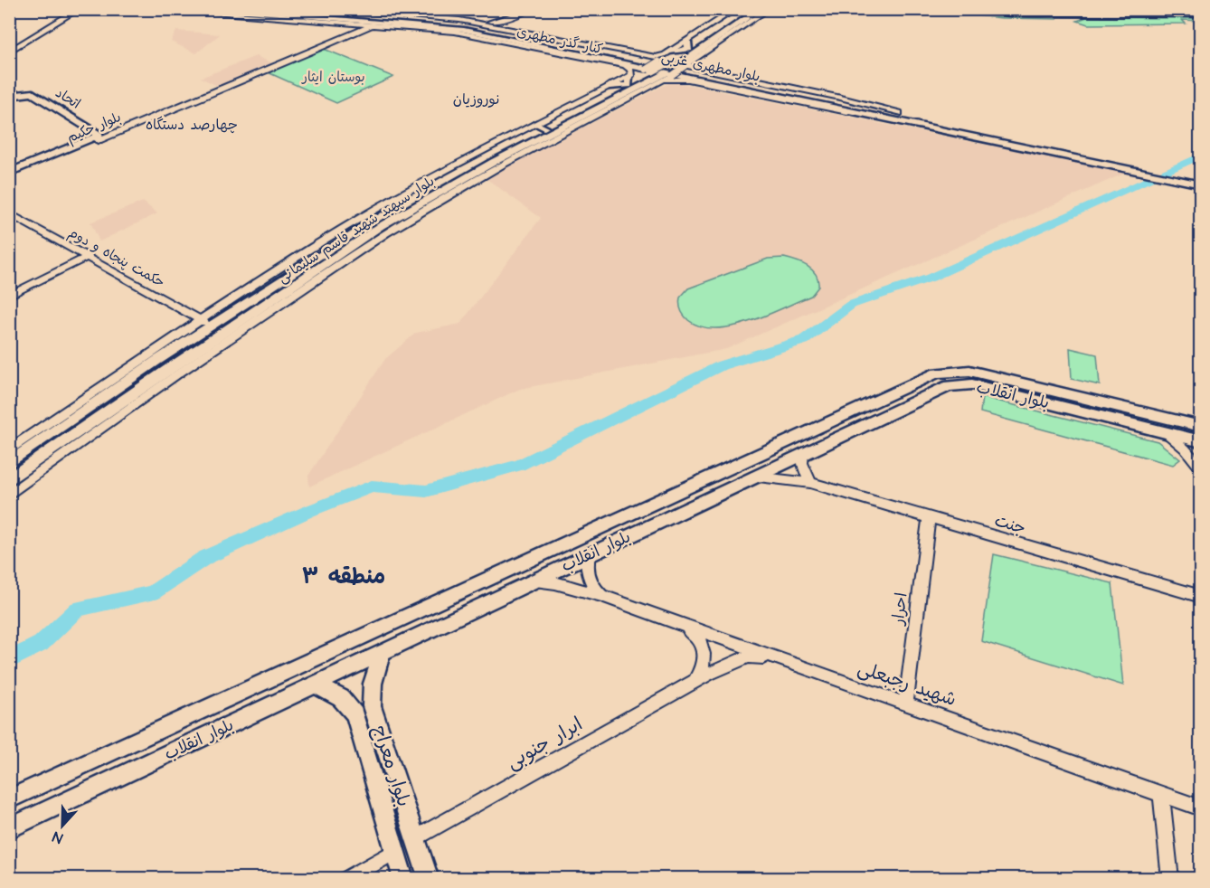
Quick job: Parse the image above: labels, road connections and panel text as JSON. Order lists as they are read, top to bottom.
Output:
{
  "streets": {
    "main road": [
      "بلوار مطهری غربی",
      "اتحاد",
      "بلوار حکیم",
      "بلوار سپهبد شهید قاسم سلیمانی",
      "بلوار انقلاب",
      "بلوار معراج"
    ],
    "street": [
      "کنار گذر مطهری",
      "حکمت پنجاه و دوم",
      "جنت",
      "احرار",
      "شهید رجبعلی",
      "ابرار جنوبی"
    ]
  },
  "crossings": [
    ["کنار گذر مطهری", "بلوار مطهری غربی"],
    ["کنار گذر مطهری", "بلوار حکیم"],
    ["کنار گذر مطهری", "بلوار سپهبد شهید قاسم سلیمانی"],
    ["اتحاد", "بلوار حکیم"],
    ["بلوار سپهبد شهید قاسم سلیمانی", "حکمت پنجاه و دوم"],
    ["بلوار انقلاب", "جنت"],
    ["بلوار انقلاب", "شهید رجبعلی"],
    ["بلوار انقلاب", "بلوار معراج"],
    ["جنت", "احرار"],
    ["احرار", "شهید رجبعلی"],
    ["شهید رجبعلی", "ابرار جنوبی"],
    ["ابرار جنوبی", "بلوار معراج"]
  ],
  "districts": ["نوروزیان", "چهارصد دستگاه", "منطقه ۳"],
  "parks": ["بوستان ایثار"],
  "north": "bottom"
}
